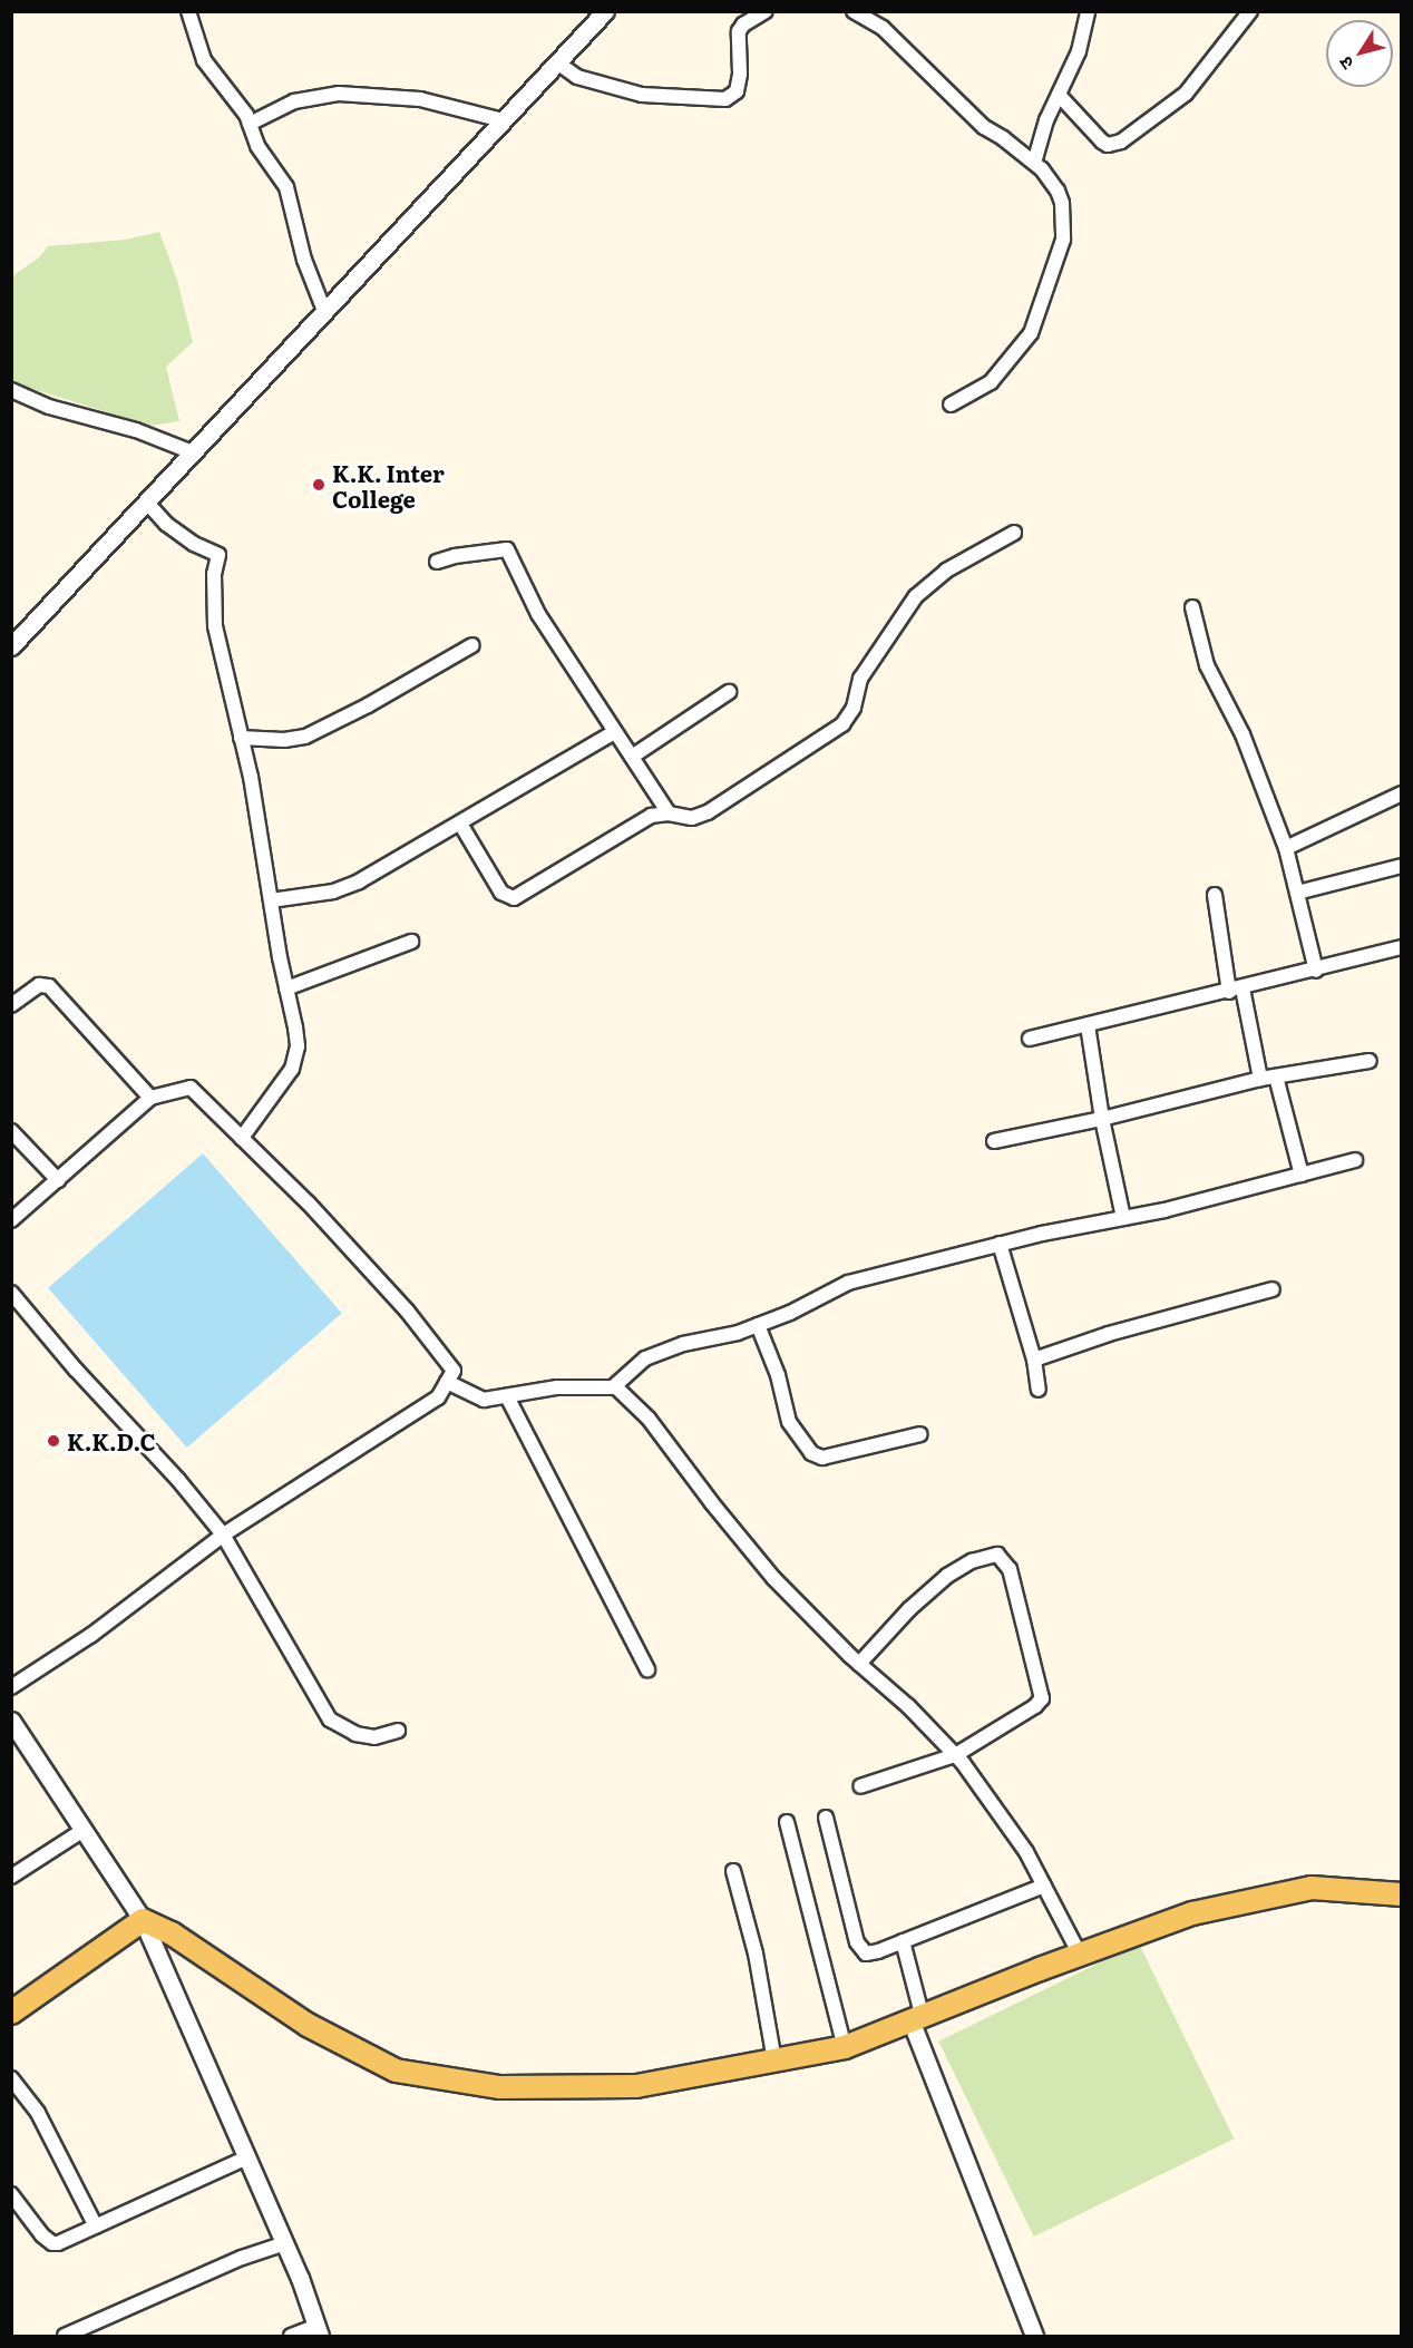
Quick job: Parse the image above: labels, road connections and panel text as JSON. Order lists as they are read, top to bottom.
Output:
{
  "places": ["K.K. Inter College", "K.K.D.C"],
  "north": "bottom left"
}
